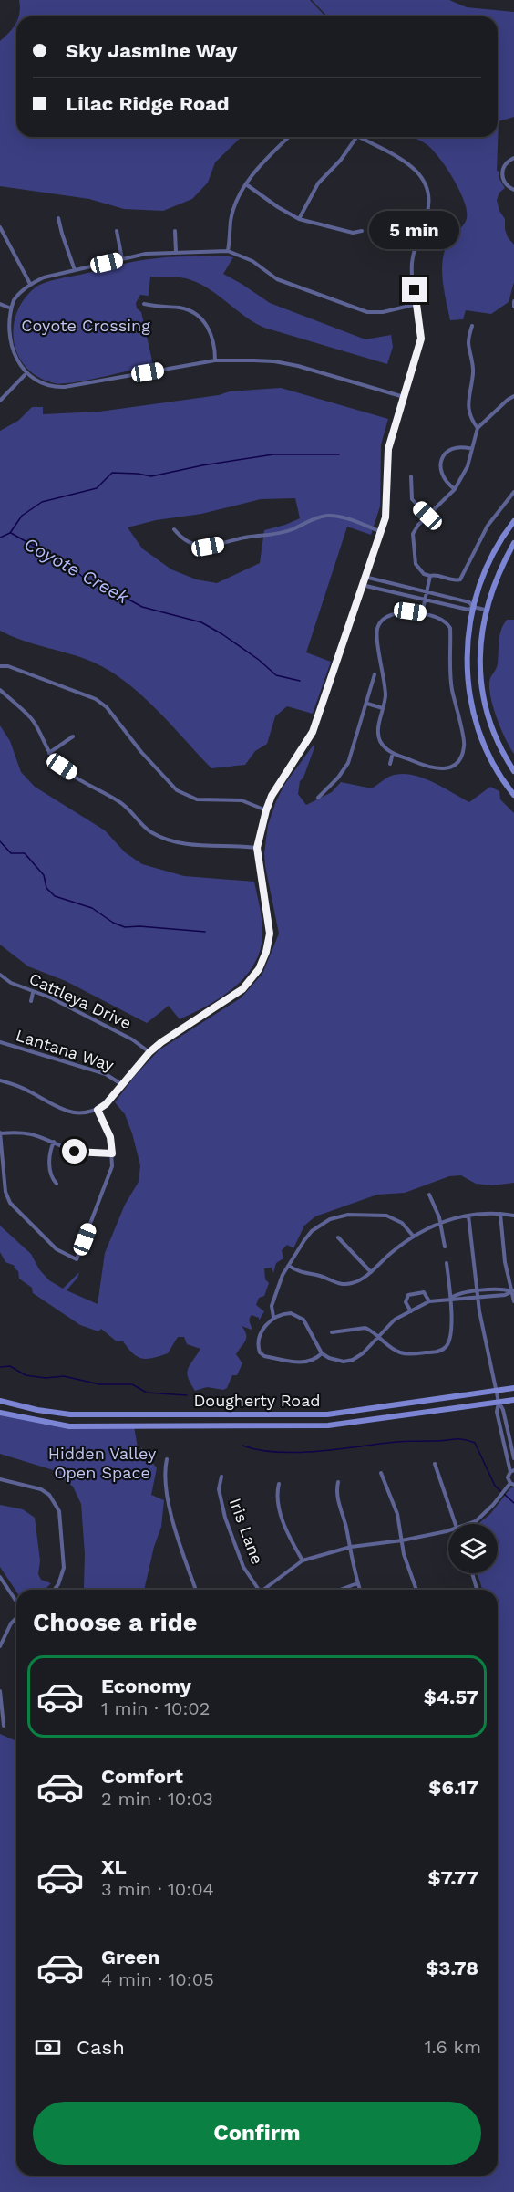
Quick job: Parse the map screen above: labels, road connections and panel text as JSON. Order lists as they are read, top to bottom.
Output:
{
  "streets": {
    "main road": ["Dougherty Road"],
    "street": ["Cattleya Drive", "Lantana Way", "Iris Lane"]
  },
  "water": ["Coyote Creek"],
  "parks": ["Coyote Crossing", "Hidden Valley Open Space"],
  "page": {
    "banner": ["Sky Jasmine Way", "Lilac Ridge Road"],
    "bubble": "5 min",
    "heading": "Choose a ride",
    "list": [
      {
        "name": "Economy",
        "note": "1 min · 10:02",
        "value": "$4.57"
      },
      {
        "name": "Comfort",
        "note": "2 min · 10:03",
        "value": "$6.17"
      },
      {
        "name": "XL",
        "note": "3 min · 10:04",
        "value": "$7.77"
      },
      {
        "name": "Green",
        "note": "4 min · 10:05",
        "value": "$3.78"
      }
    ],
    "pay": ["Cash", "1.6 km"],
    "buttons": "Confirm"
  }
}
